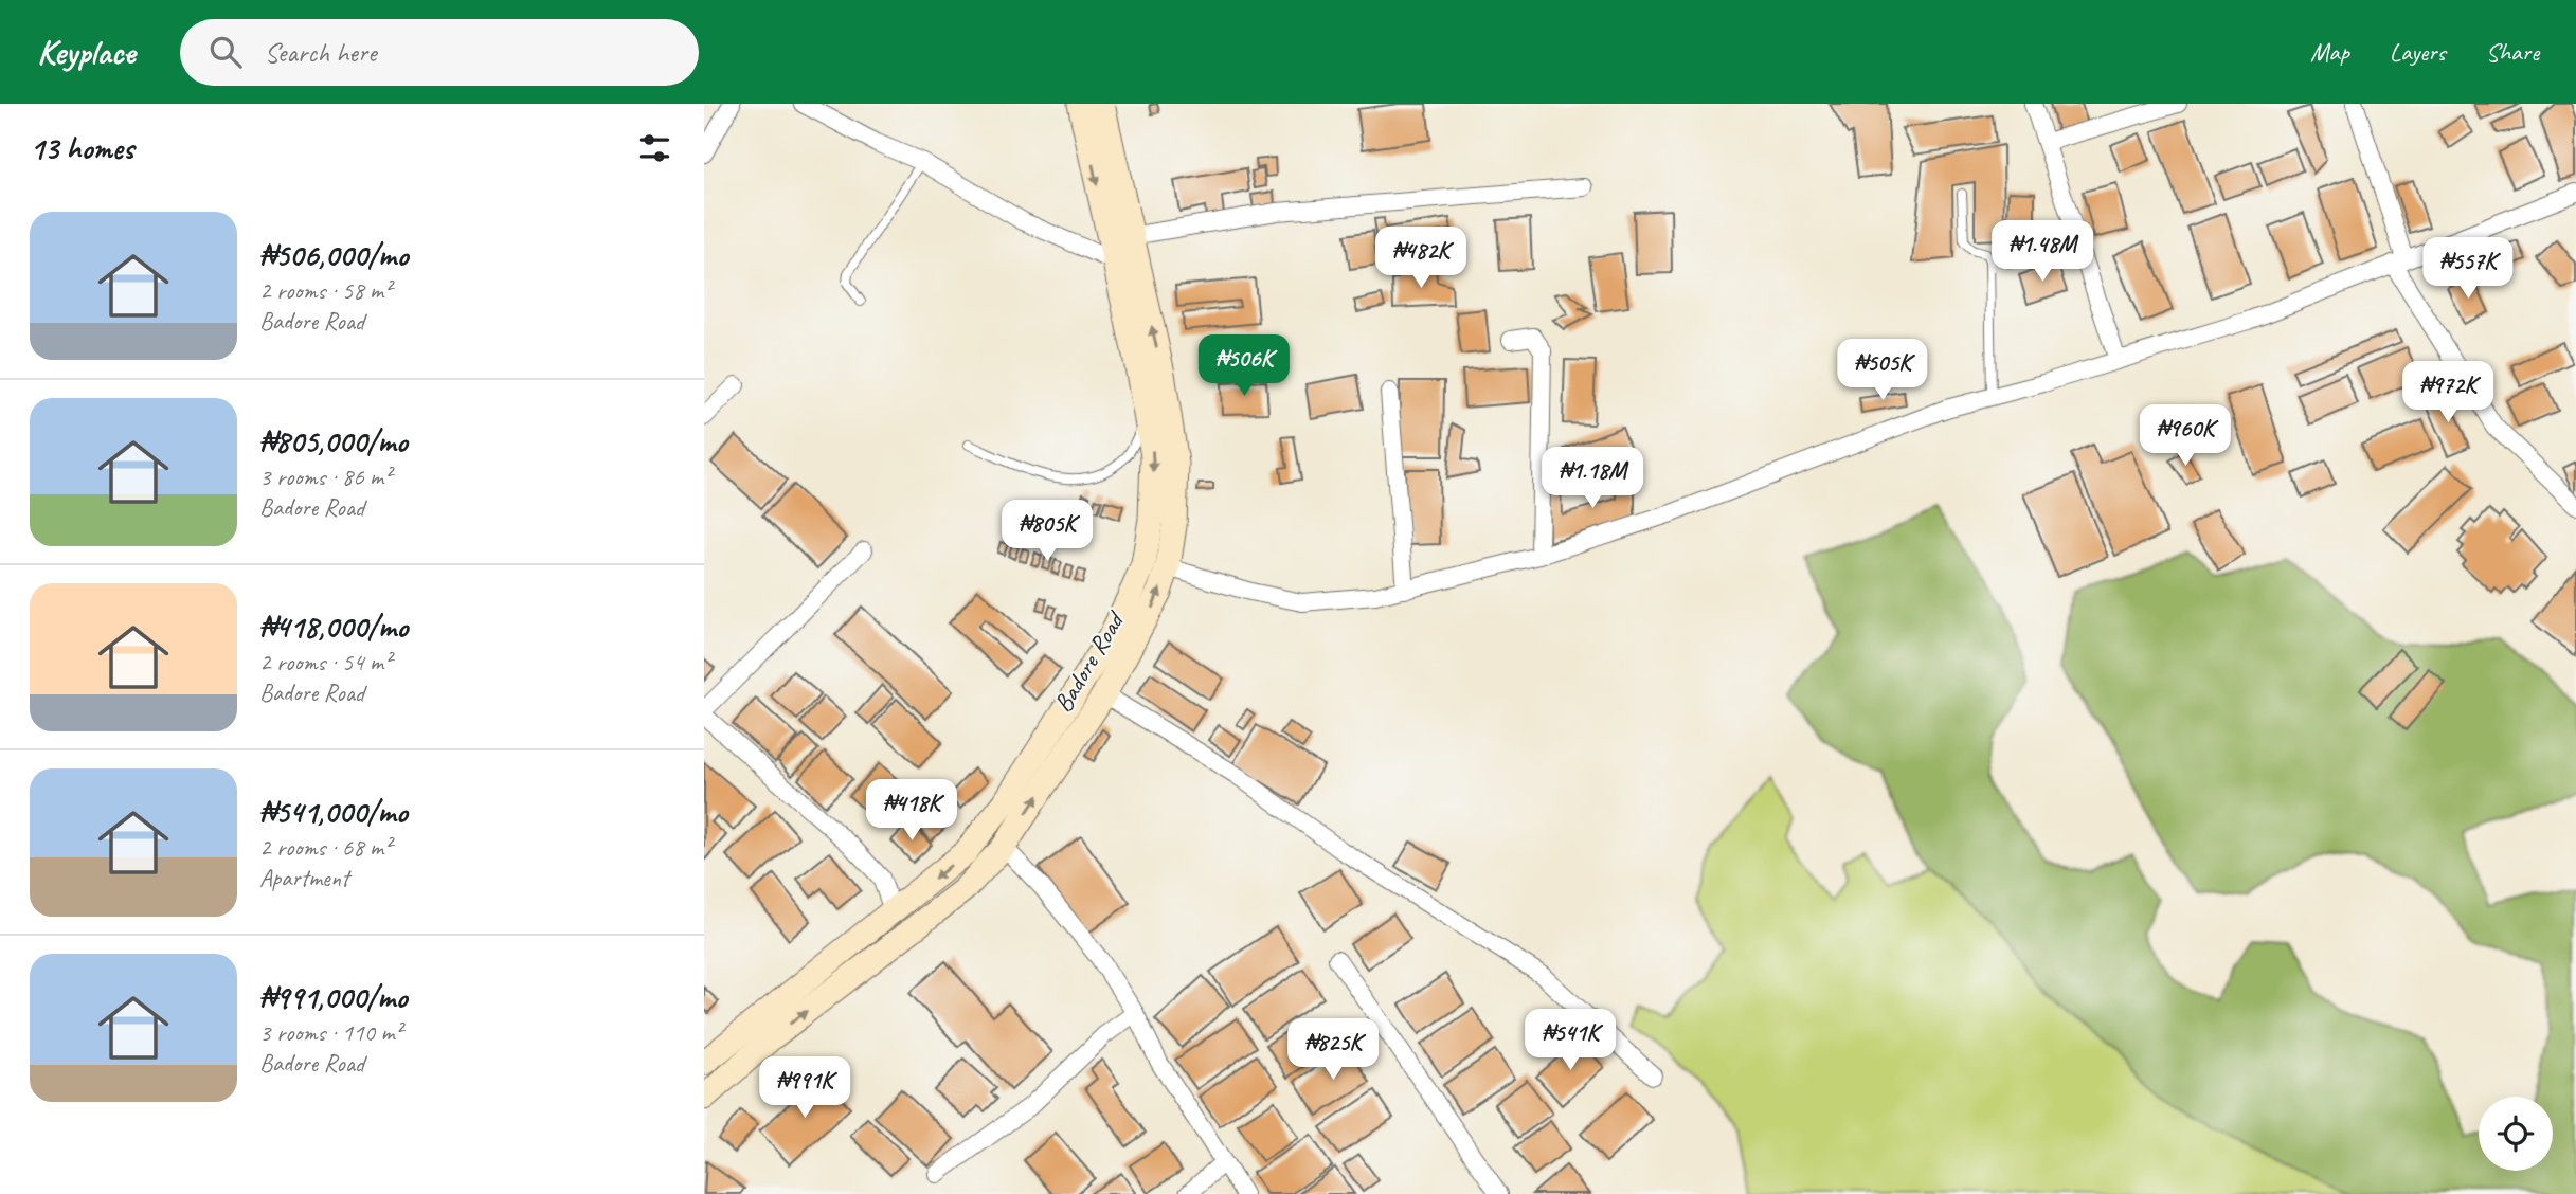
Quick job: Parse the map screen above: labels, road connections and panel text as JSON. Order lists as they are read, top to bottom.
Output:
{
  "streets": {
    "main road": ["Badore Road"]
  },
  "page": {
    "header": "Keyplace",
    "search": "Search here",
    "nav": ["Map", "Layers", "Share"],
    "heading": "13 homes",
    "list": [
      {
        "name": "₦506,000/mo",
        "note": "2 rooms · 58 m² · Badore Road"
      },
      {
        "name": "₦805,000/mo",
        "note": "3 rooms · 86 m² · Badore Road"
      },
      {
        "name": "₦418,000/mo",
        "note": "2 rooms · 54 m² · Badore Road"
      },
      {
        "name": "₦541,000/mo",
        "note": "2 rooms · 68 m² · Apartment"
      },
      {
        "name": "₦991,000/mo",
        "note": "3 rooms · 110 m² · Badore Road"
      }
    ],
    "price": [
      "₦1.48M",
      "₦482K",
      "₦557K",
      "₦506K",
      "₦505K",
      "₦972K",
      "₦960K",
      "₦1.18M",
      "₦805K",
      "₦418K",
      "₦541K",
      "₦825K",
      "₦991K"
    ]
  }
}
